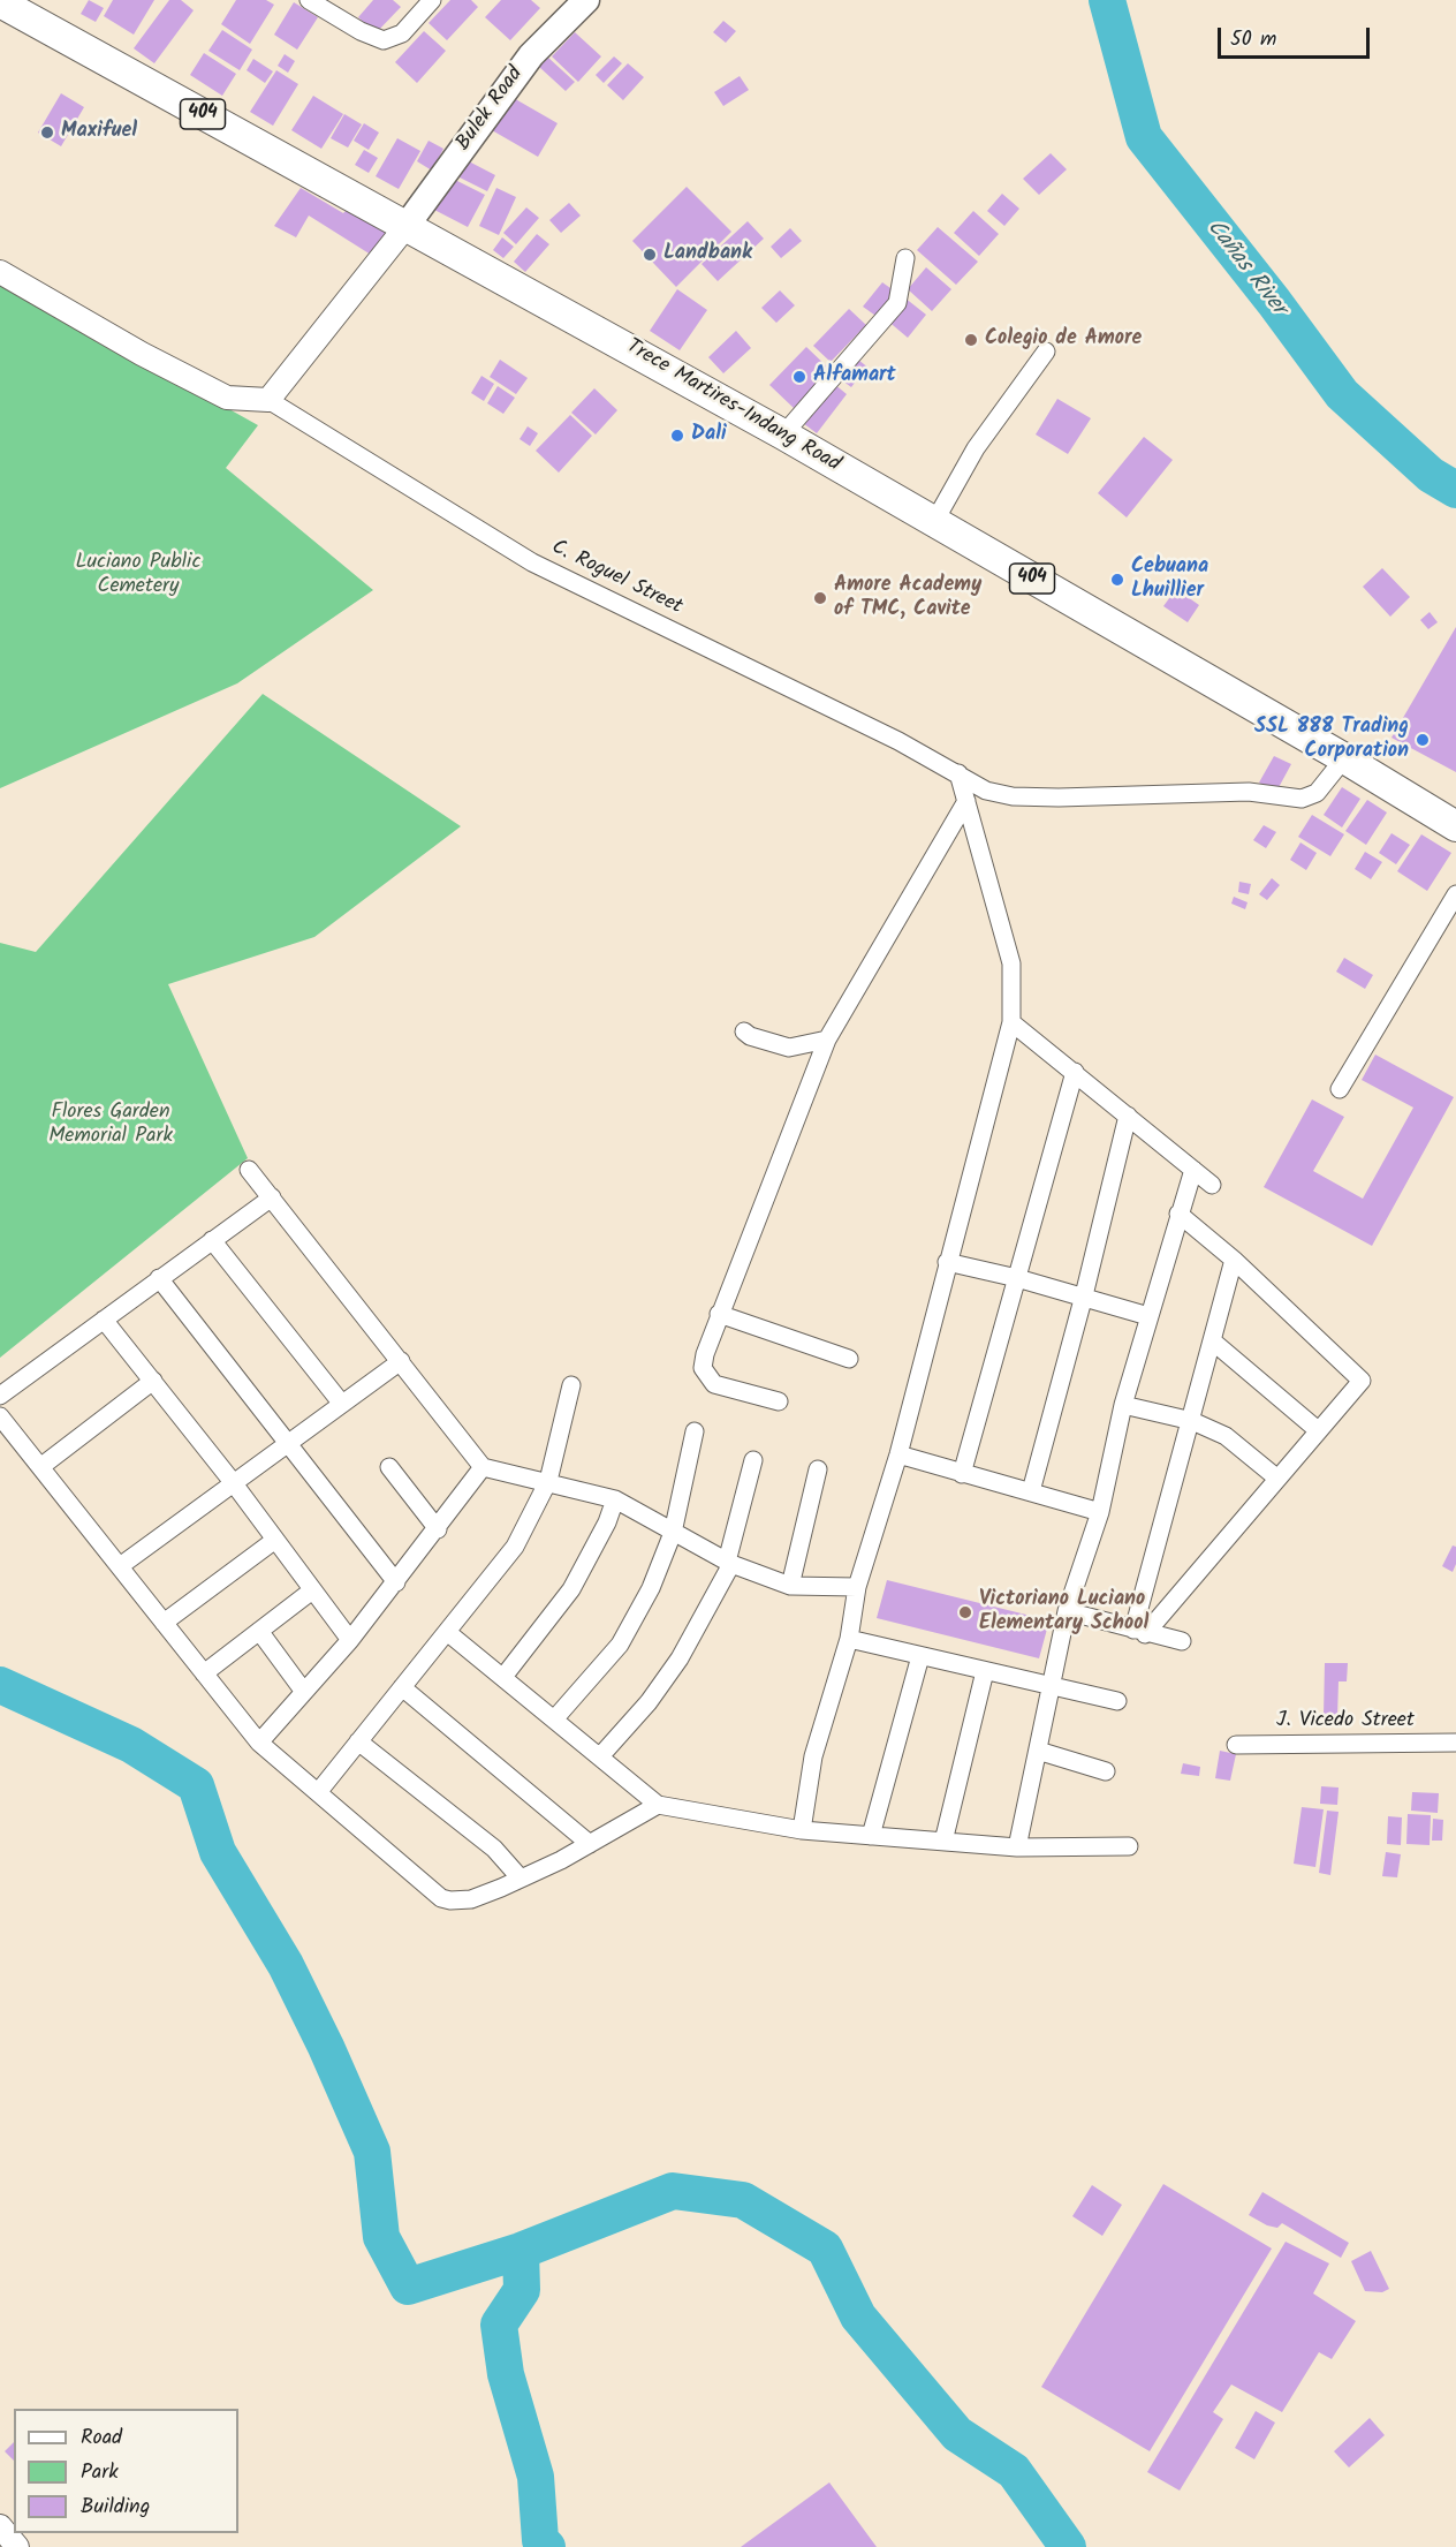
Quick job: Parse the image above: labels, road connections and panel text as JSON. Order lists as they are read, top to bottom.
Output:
{
  "streets": {
    "main road": ["Bulek Road", "404", "Trece Martires-Indang Road"],
    "street": ["C. Roguel Street", "J. Vicedo Street"]
  },
  "crossings": [
    ["Bulek Road", "Trece Martires-Indang Road"],
    ["Trece Martires-Indang Road", "C. Roguel Street"]
  ],
  "water": ["Cañas River"],
  "parks": ["Luciano Public Cemetery", "Flores Garden Memorial Park"],
  "places": [
    "Maxifuel",
    "Landbank",
    "Colegio de Amore",
    "Alfamart",
    "Dali",
    "Cebuana Lhuillier",
    "Amore Academy of TMC, Cavite",
    "SSL 888 Trading Corporation",
    "Victoriano Luciano Elementary School"
  ],
  "legend": ["Road", "Park", "Building"],
  "scale_bar": "50 m"
}
